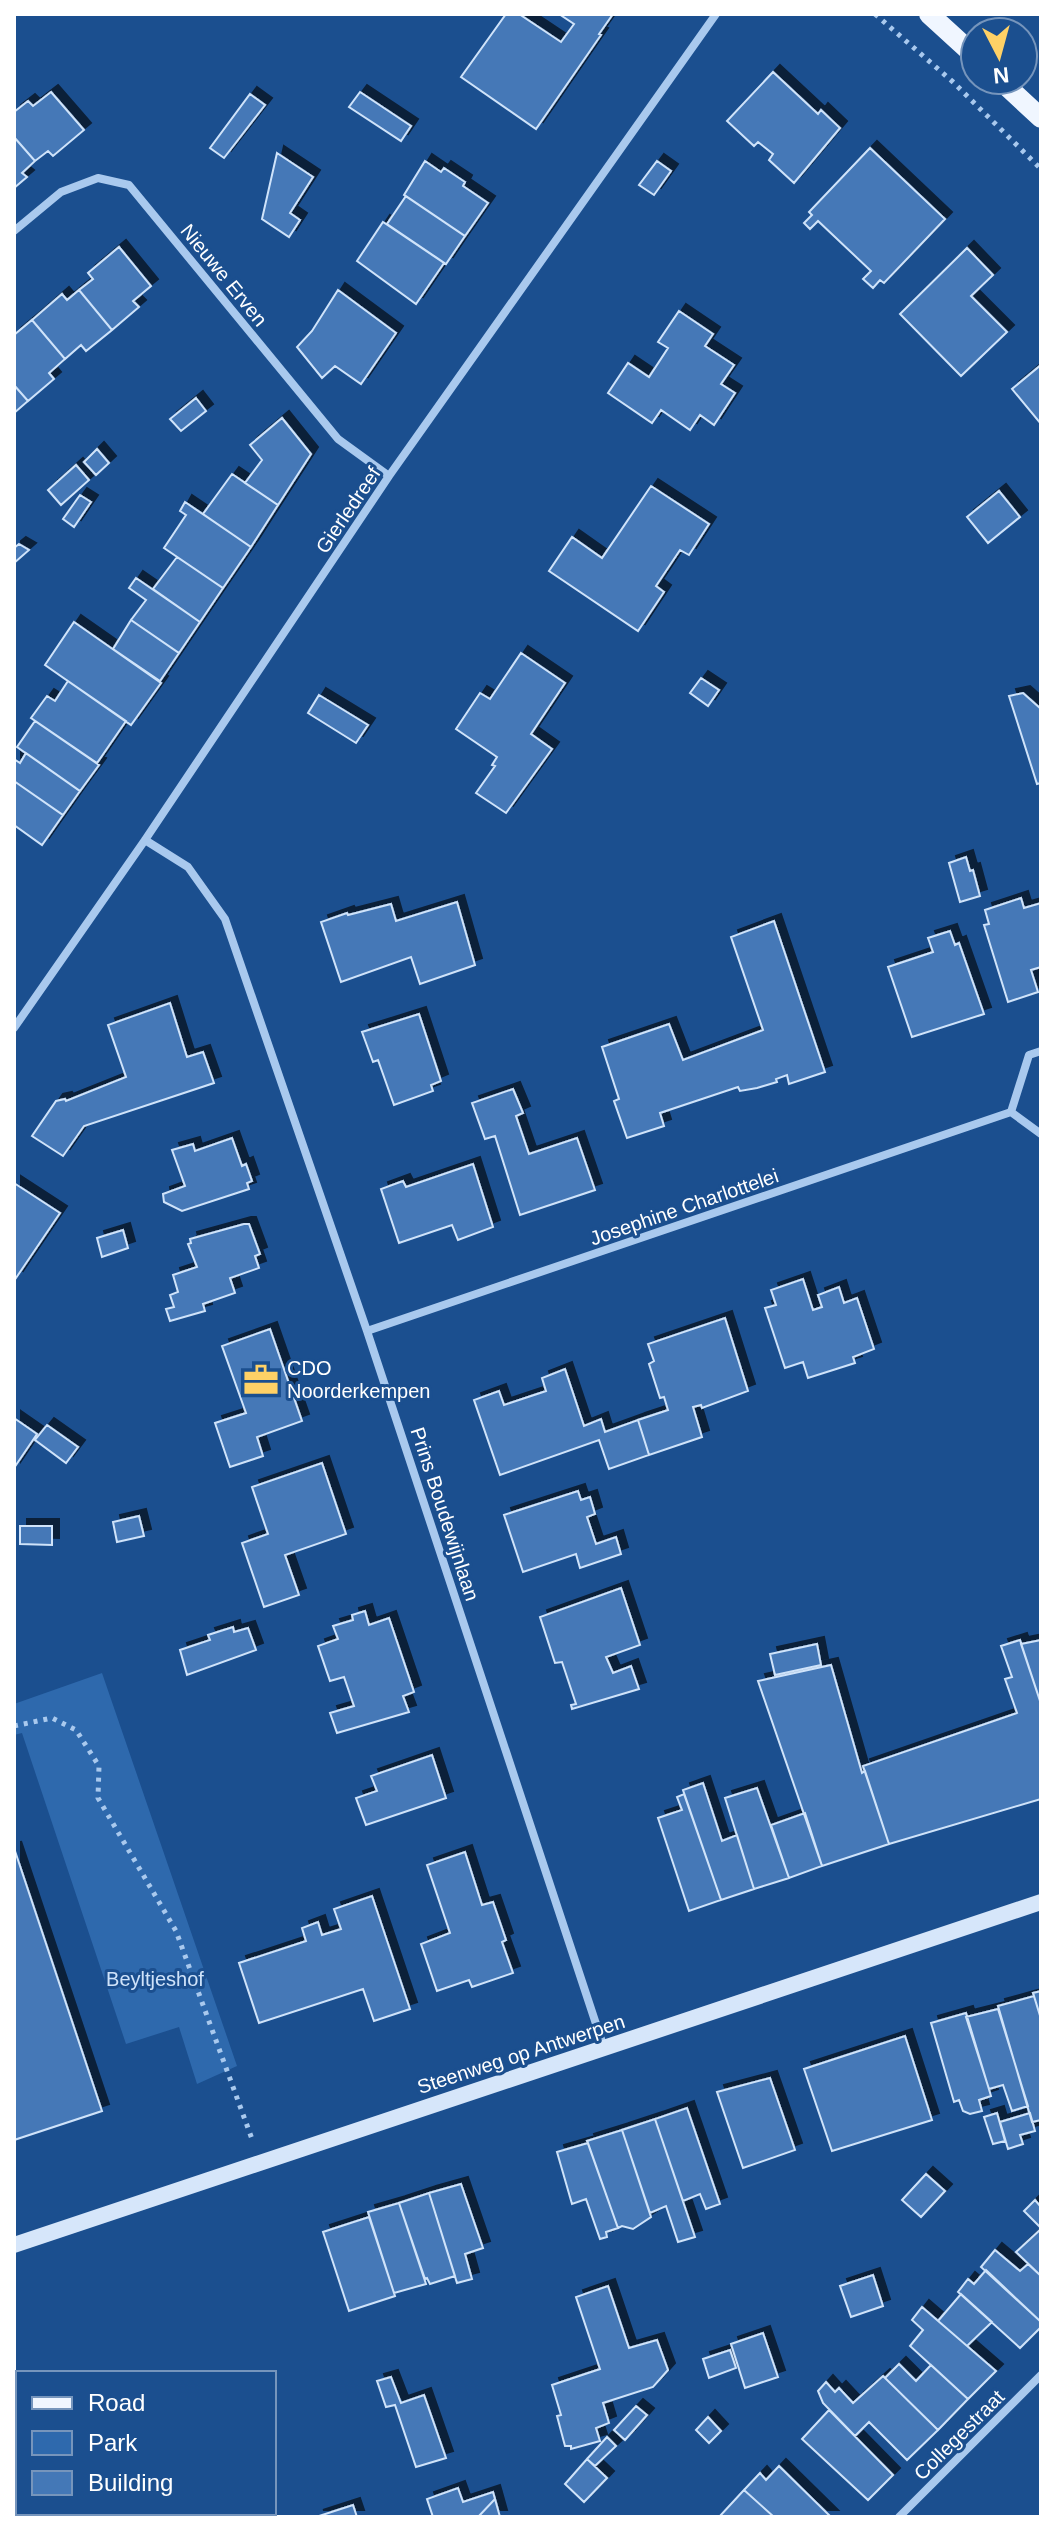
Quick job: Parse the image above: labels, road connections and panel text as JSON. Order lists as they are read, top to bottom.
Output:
{
  "streets": {
    "street": [
      "Nieuwe Erven",
      "Gierledreef",
      "Josephine Charlottelei",
      "Prins Boudewijnlaan",
      "Steenweg op Antwerpen",
      "Collegestraat"
    ]
  },
  "crossings": [
    ["Nieuwe Erven", "Gierledreef"],
    ["Gierledreef", "Prins Boudewijnlaan"],
    ["Josephine Charlottelei", "Prins Boudewijnlaan"],
    ["Prins Boudewijnlaan", "Steenweg op Antwerpen"]
  ],
  "parks": ["Beyltjeshof"],
  "places": {
    "office": ["CDO Noorderkempen"]
  },
  "legend": ["Road", "Park", "Building"],
  "north": "bottom"
}
